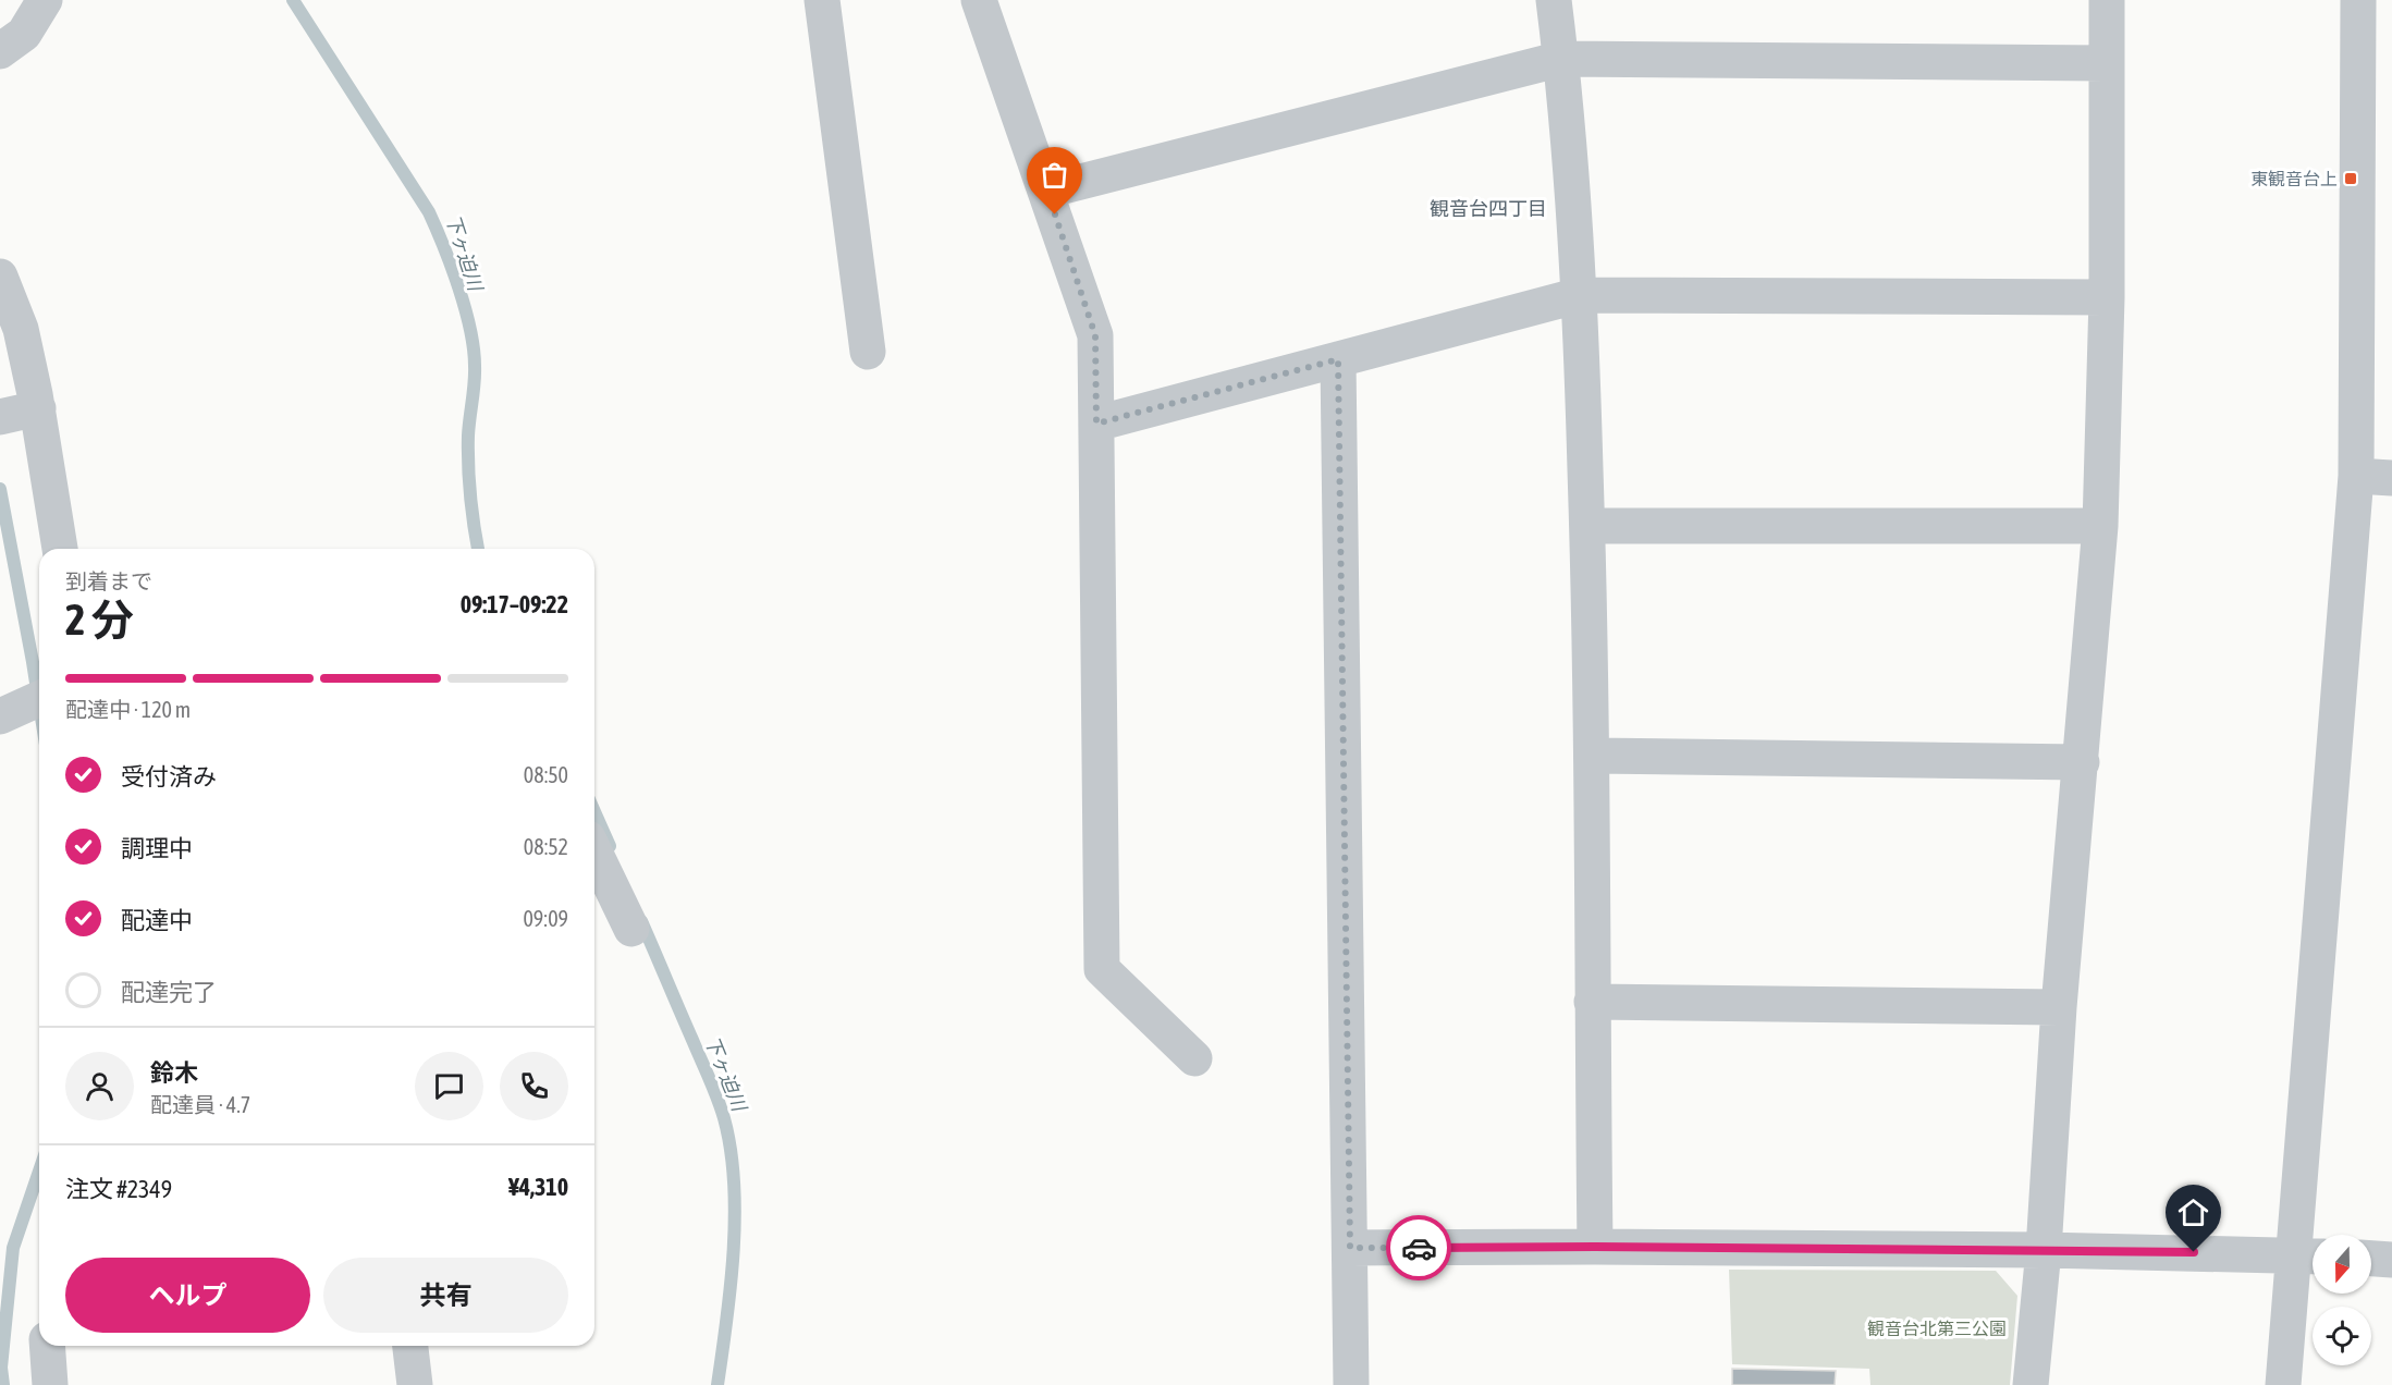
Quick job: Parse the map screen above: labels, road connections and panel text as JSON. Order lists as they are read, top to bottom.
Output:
{
  "districts": ["観音台四丁目"],
  "water": ["下ヶ迫川"],
  "parks": ["観音台北第三公園"],
  "places": {
    "transit": ["東観音台上"]
  },
  "north": "bottom",
  "page": {
    "heading": ["2 分", "到着まで", "09:17–09:22"],
    "panel": [
      "鈴木",
      "配達員 · 4.7",
      "注文 #2349",
      "¥4,310"
    ],
    "bar": "配達中 · 120 m",
    "list": [
      ["受付済み", "08:50"],
      ["調理中", "08:52"],
      ["配達中", "09:09"],
      "配達完了"
    ],
    "buttons": ["ヘルプ", "共有"]
  }
}
